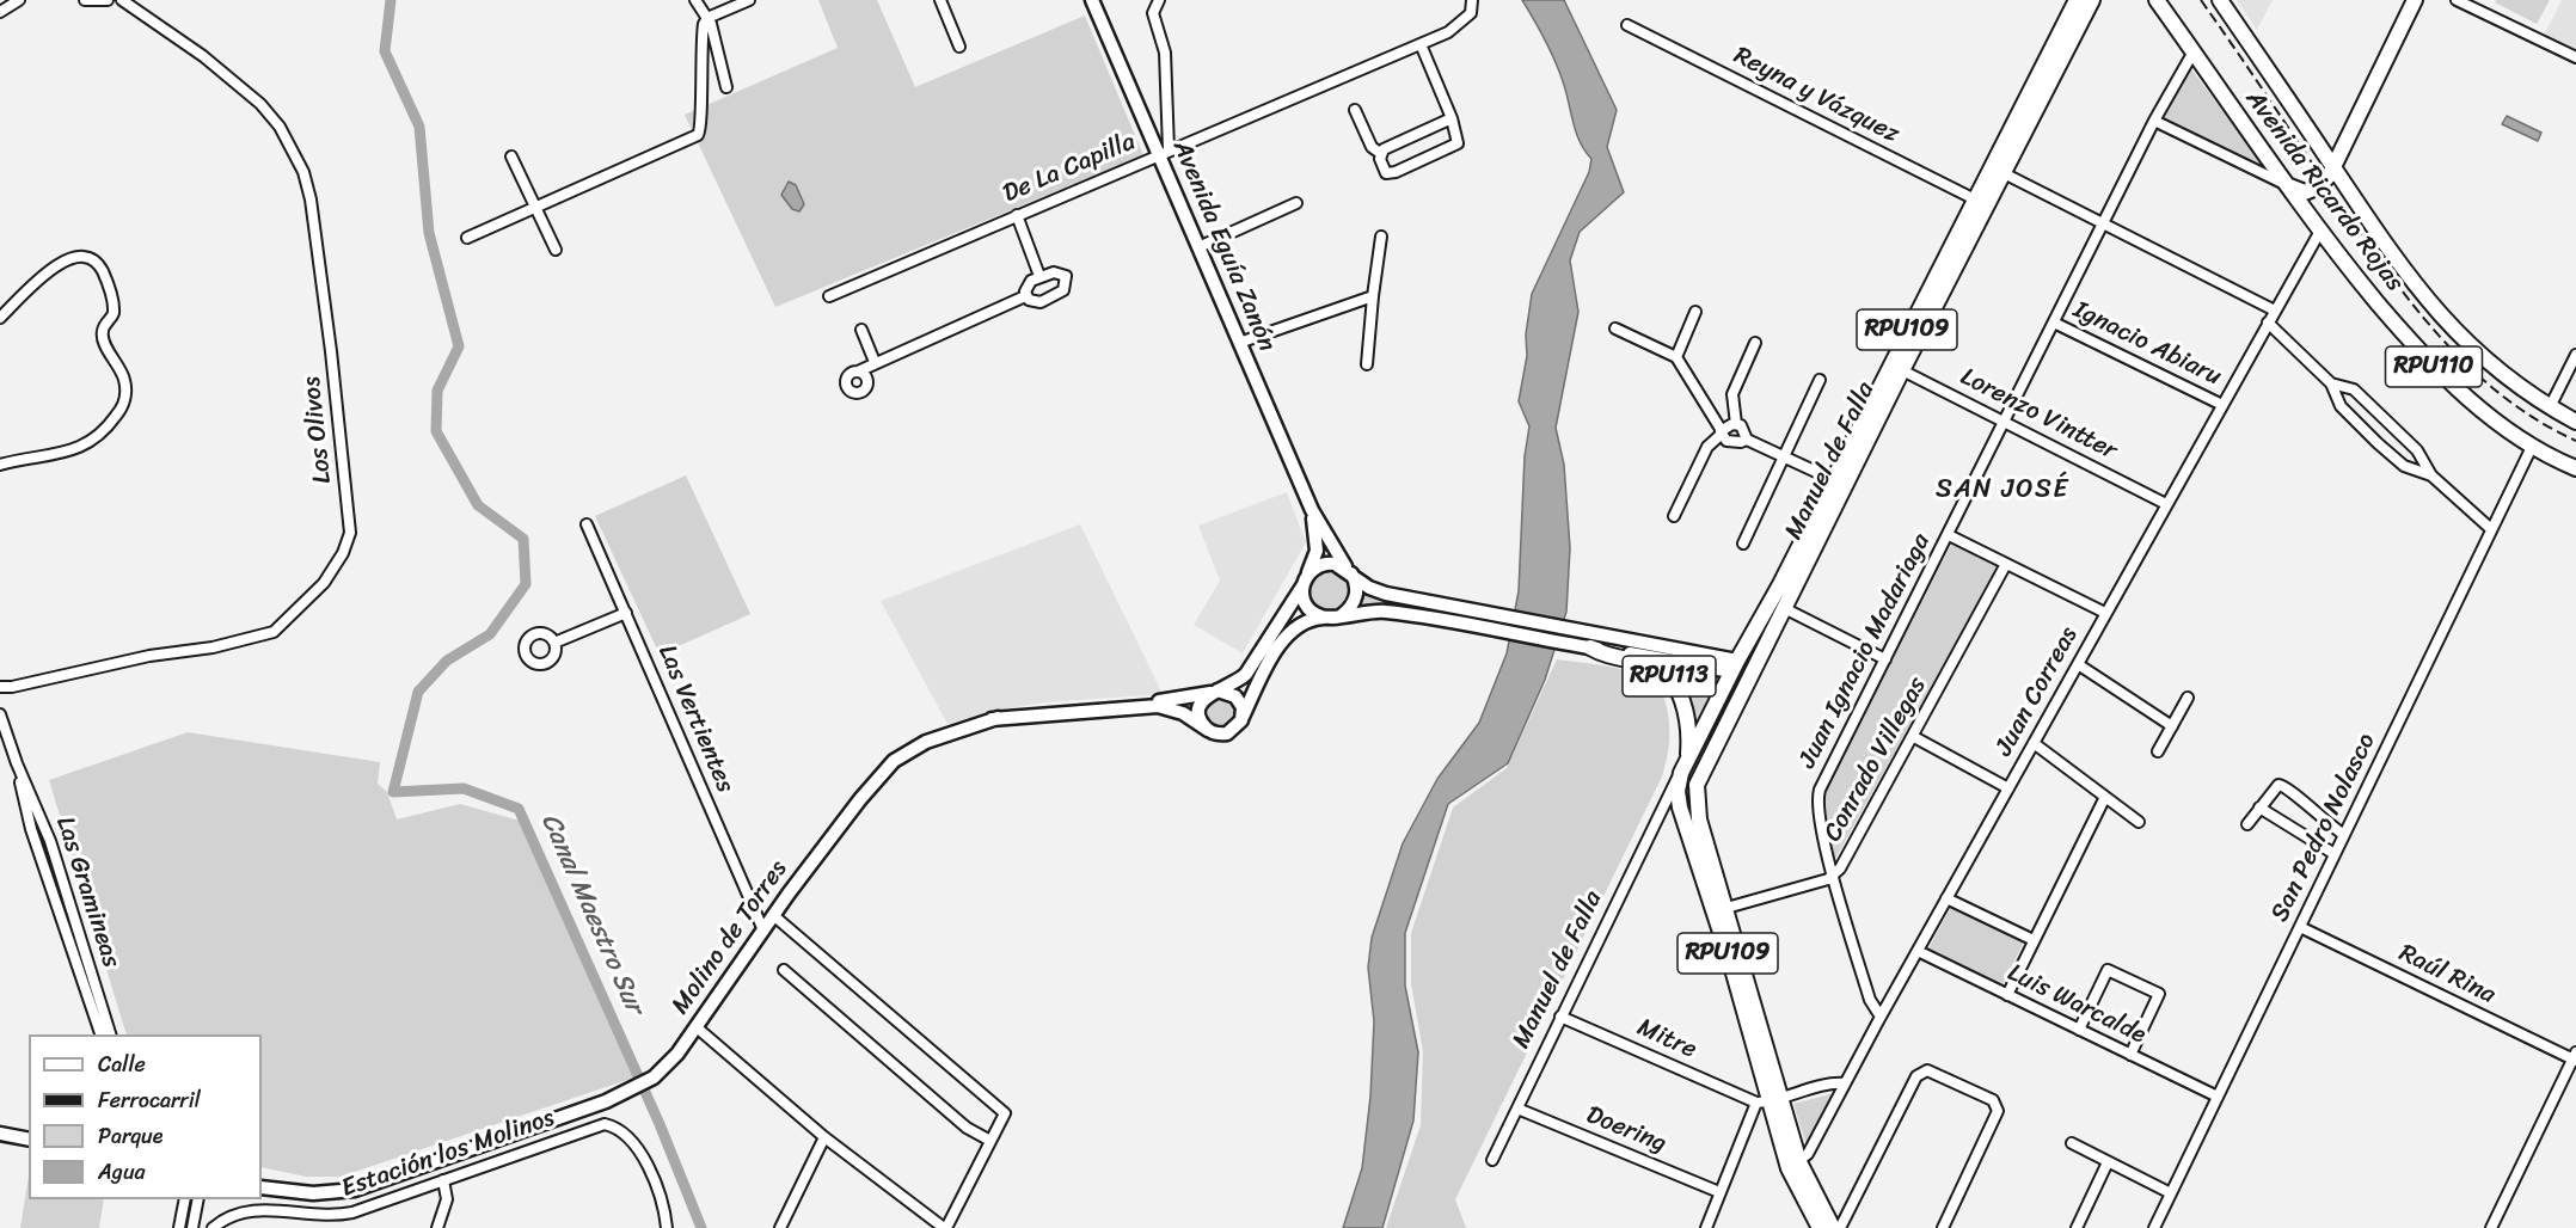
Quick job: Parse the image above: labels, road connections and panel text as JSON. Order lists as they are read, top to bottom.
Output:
{
  "streets": {
    "main road": [
      "Avenida Ricardo Rojas",
      "Avenida Eguía Zanón",
      "RPU109",
      "RPU110",
      "Manuel de Falla",
      "RPU113",
      "Molino de Torres"
    ],
    "street": [
      "Reyna y Vázquez",
      "De La Capilla",
      "Ignacio Abiaru",
      "Lorenzo Vintter",
      "Los Olivos",
      "Juan Ignacio Madariaga",
      "Juan Correas",
      "Las Vertientes",
      "Conrado Villegas",
      "San Pedro Nolasco",
      "Las Gramineas",
      "Raúl Rina",
      "Luis Warcalde",
      "Mitre",
      "Doering",
      "Estación los Molinos"
    ]
  },
  "crossings": [
    ["Reyna y Vázquez", "Manuel de Falla"],
    ["De La Capilla", "Avenida Eguía Zanón"],
    ["Avenida Ricardo Rojas", "Juan Ignacio Madariaga"],
    ["Avenida Ricardo Rojas", "Juan Correas"],
    ["Avenida Ricardo Rojas", "San Pedro Nolasco"],
    ["Avenida Eguía Zanón", "RPU113"],
    ["Avenida Eguía Zanón", "Molino de Torres"],
    ["RPU109", "Manuel de Falla"],
    ["RPU109", "Juan Correas"],
    ["RPU109", "Conrado Villegas"],
    ["RPU109", "Mitre"],
    ["Ignacio Abiaru", "Juan Ignacio Madariaga"],
    ["Ignacio Abiaru", "Juan Correas"],
    ["Lorenzo Vintter", "Manuel de Falla"],
    ["Lorenzo Vintter", "Juan Ignacio Madariaga"],
    ["Lorenzo Vintter", "Juan Correas"],
    ["Manuel de Falla", "RPU113"],
    ["Manuel de Falla", "Mitre"],
    ["Manuel de Falla", "Doering"],
    ["Juan Ignacio Madariaga", "Juan Correas"],
    ["Juan Ignacio Madariaga", "Conrado Villegas"],
    ["RPU113", "Molino de Torres"],
    ["Juan Correas", "Luis Warcalde"],
    ["Las Vertientes", "Molino de Torres"],
    ["San Pedro Nolasco", "Raúl Rina"],
    ["San Pedro Nolasco", "Luis Warcalde"]
  ],
  "districts": ["SAN JOSÉ"],
  "water": ["Canal Maestro Sur"],
  "legend": [
    "Calle",
    "Ferrocarril",
    "Parque",
    "Agua"
  ]
}
